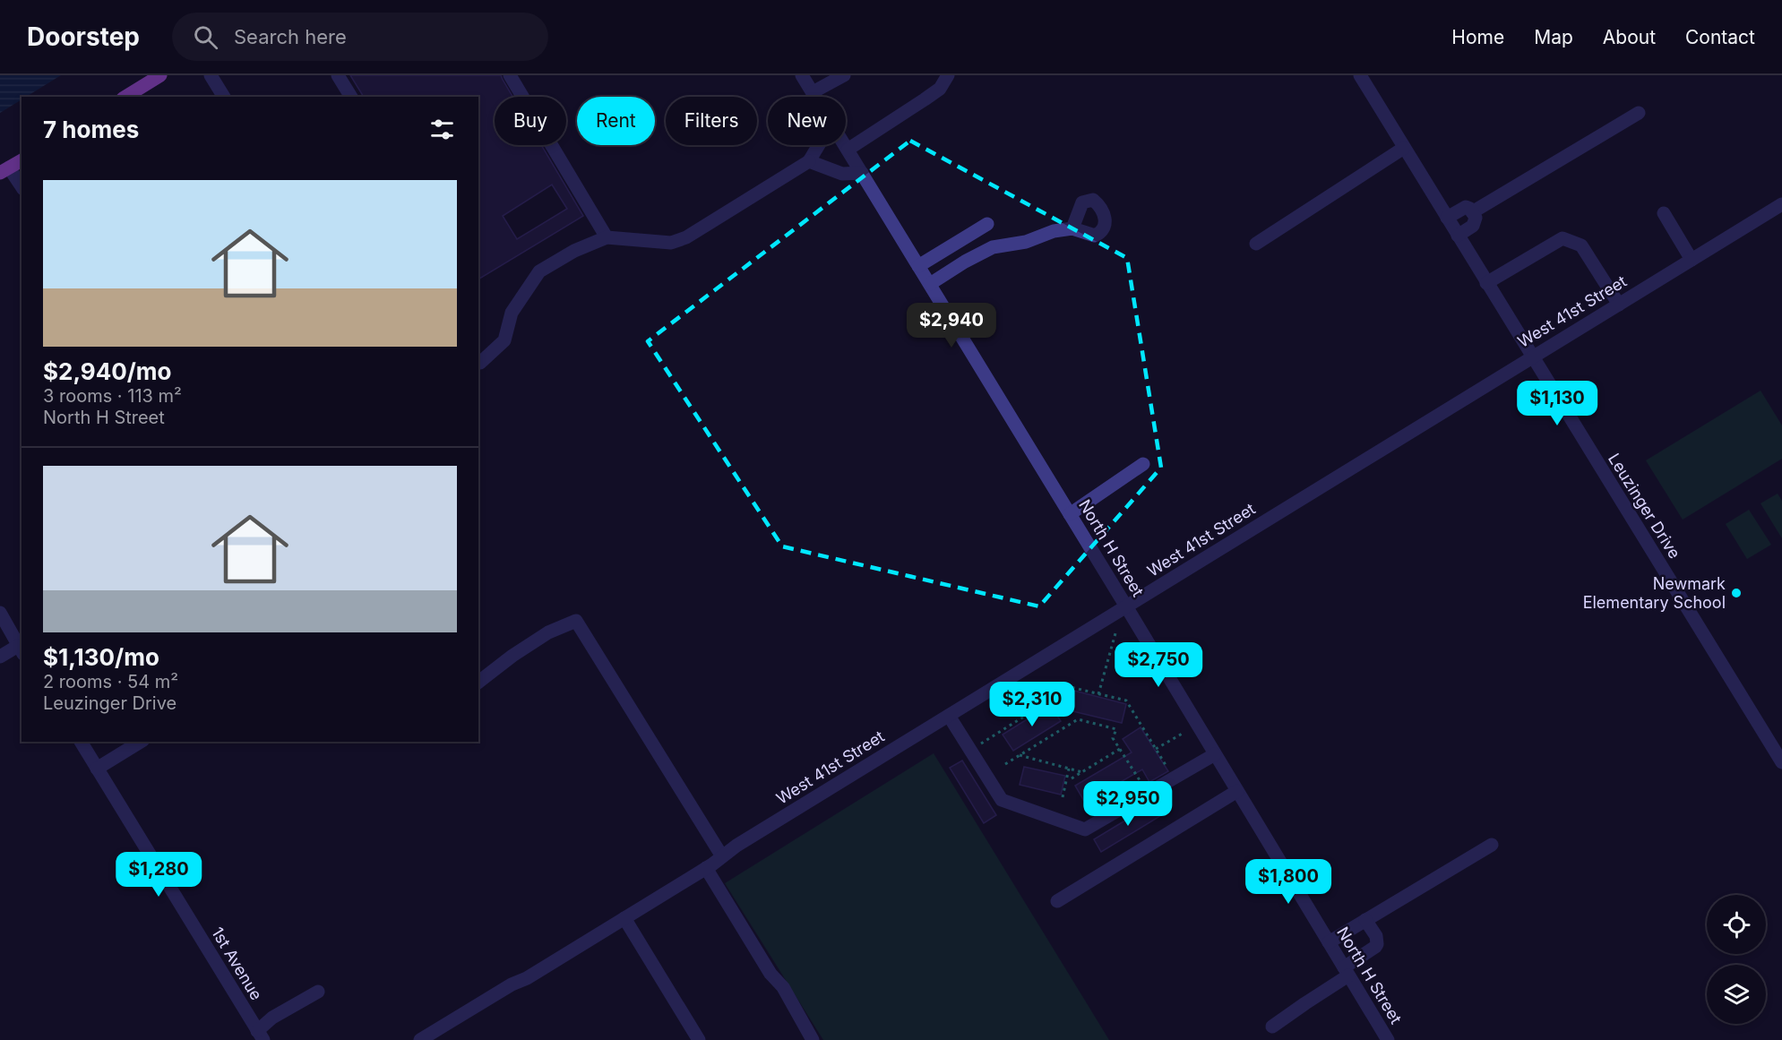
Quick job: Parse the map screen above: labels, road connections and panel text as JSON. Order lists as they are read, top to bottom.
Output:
{
  "streets": {
    "street": [
      "West 41st Street",
      "Leuzinger Drive",
      "North H Street",
      "1st Avenue"
    ]
  },
  "crossings": [
    ["West 41st Street", "Leuzinger Drive"],
    ["West 41st Street", "North H Street"]
  ],
  "places": ["Newmark Elementary School"],
  "page": {
    "header": "Doorstep",
    "search": "Search here",
    "nav": [
      "Home",
      "Map",
      "About",
      "Contact"
    ],
    "chip": [
      "Buy",
      "Rent",
      "Filters",
      "New"
    ],
    "heading": "7 homes",
    "list": [
      {
        "name": "$2,940/mo",
        "note": "3 rooms · 113 m² · North H Street"
      },
      {
        "name": "$1,130/mo",
        "note": "2 rooms · 54 m² · Leuzinger Drive"
      }
    ],
    "price": [
      "$2,940",
      "$1,130",
      "$2,750",
      "$2,310",
      "$2,950",
      "$1,280",
      "$1,800"
    ]
  }
}
